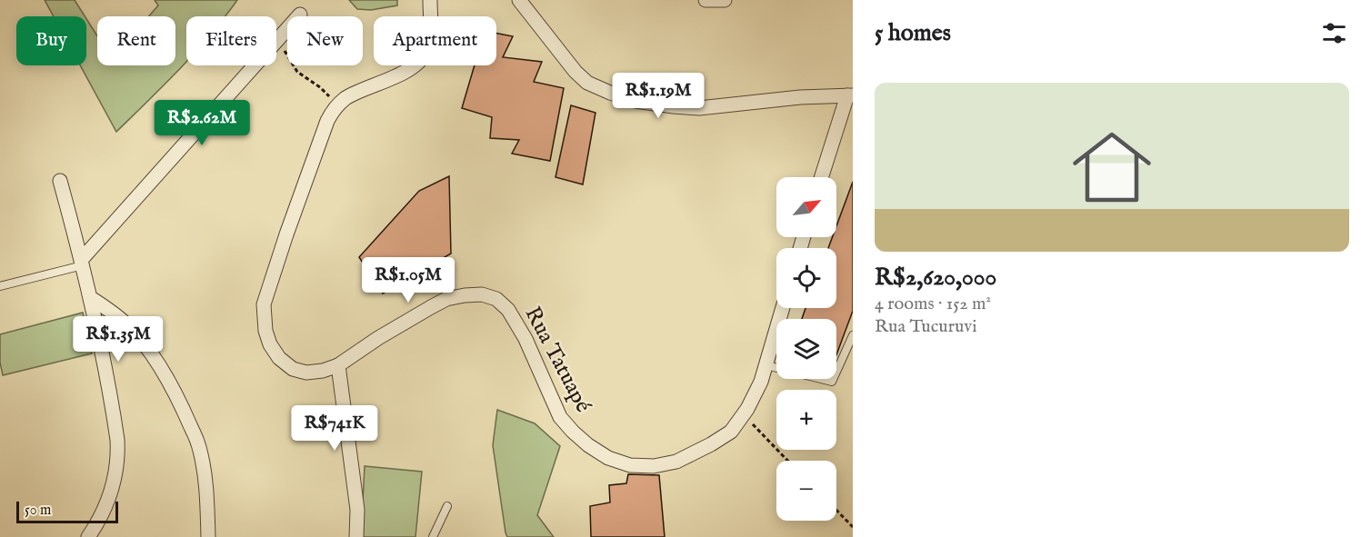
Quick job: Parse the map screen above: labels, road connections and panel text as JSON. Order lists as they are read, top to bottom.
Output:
{
  "streets": {
    "street": ["Rua Tatuapé"]
  },
  "scale_bar": "50 m",
  "north": "top right",
  "page": {
    "heading": "5 homes",
    "chip": [
      "Buy",
      "Rent",
      "Filters",
      "New",
      "Apartment"
    ],
    "list": [
      {
        "name": "R$2,620,000",
        "note": "4 rooms · 152 m² · Rua Tucuruvi"
      }
    ],
    "price": [
      "R$1.19M",
      "R$2.62M",
      "R$1.05M",
      "R$1.35M",
      "R$741K"
    ],
    "map_buttons": ["+", "−"],
    "scale": "50 m"
  }
}
